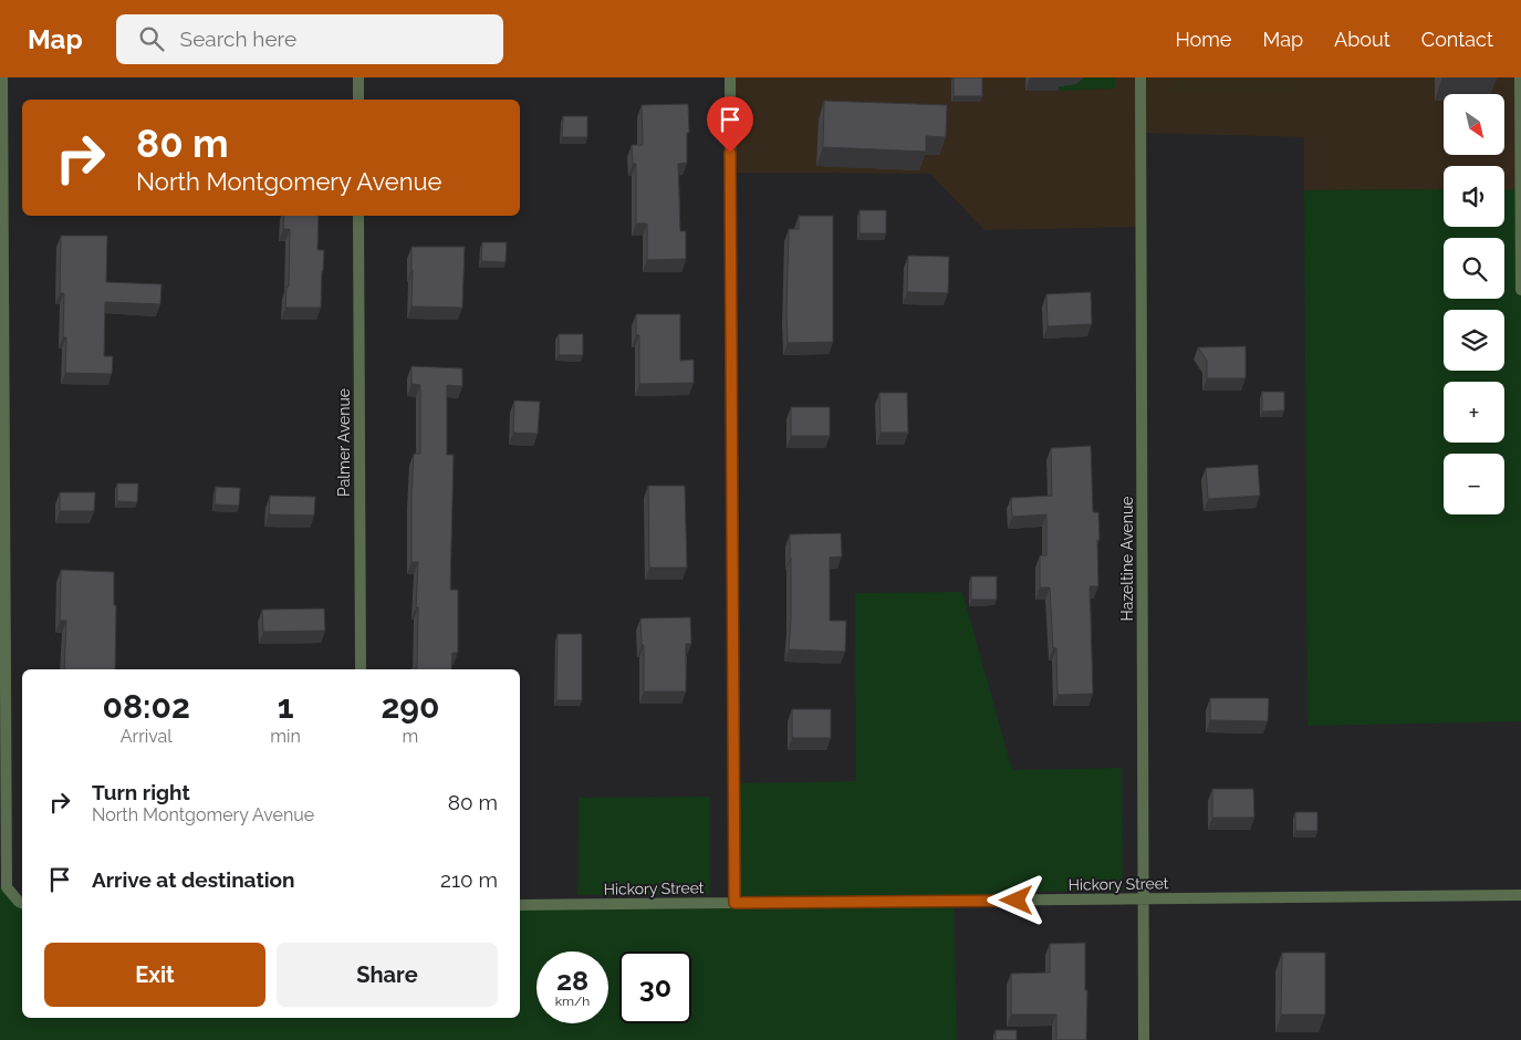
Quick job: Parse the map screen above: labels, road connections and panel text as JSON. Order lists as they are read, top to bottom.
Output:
{
  "streets": {
    "street": ["Palmer Avenue", "Hazeltine Avenue", "Hickory Street"]
  },
  "crossings": [
    ["Hazeltine Avenue", "Hickory Street"]
  ],
  "north": "bottom right",
  "page": {
    "header": "Map",
    "search": "Search here",
    "nav": [
      "Home",
      "Map",
      "About",
      "Contact"
    ],
    "map_buttons": ["+", "−"],
    "turn": ["80 m", "North Montgomery Avenue"],
    "eta": [
      "08:02",
      "Arrival",
      "1",
      "min",
      "290",
      "m"
    ],
    "list": [
      {
        "name": "Turn right",
        "note": "North Montgomery Avenue",
        "value": "80 m"
      },
      {
        "name": "Arrive at destination",
        "value": "210 m"
      }
    ],
    "buttons": ["Exit", "Share"],
    "speed": "28 km/h",
    "limit": "30"
  }
}
